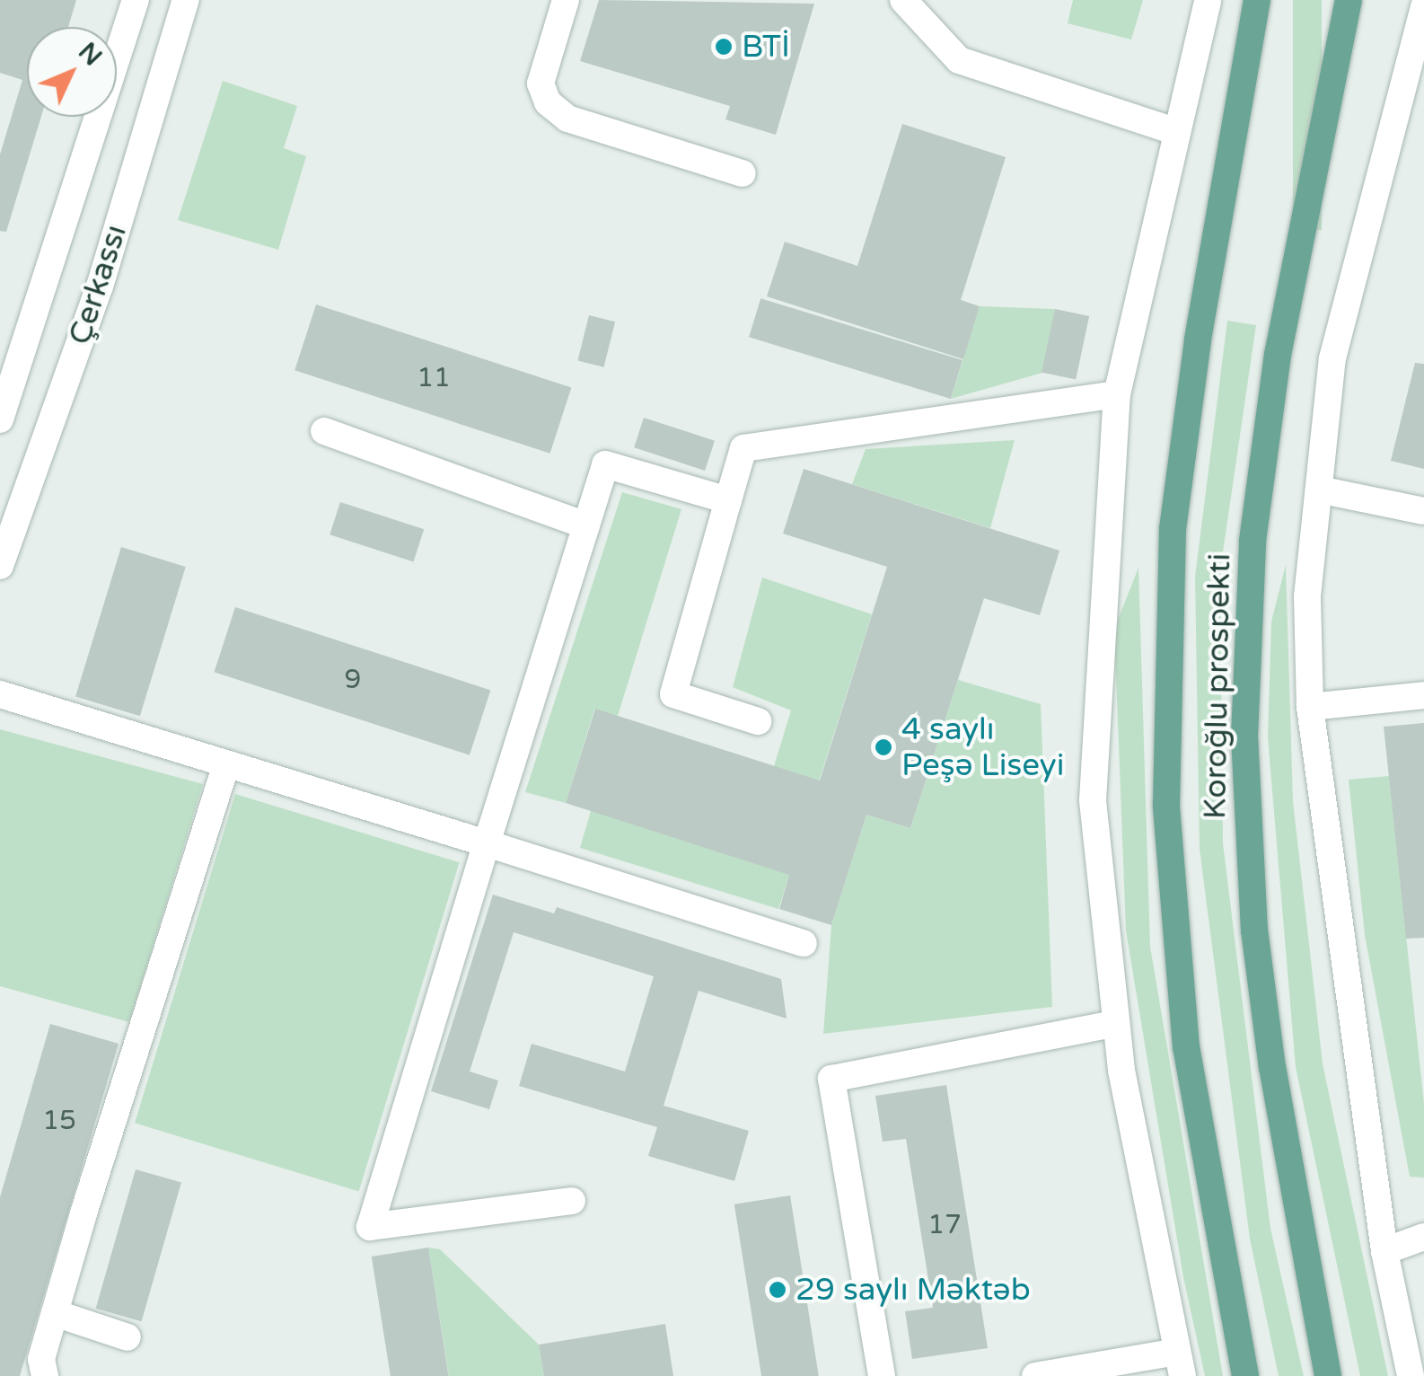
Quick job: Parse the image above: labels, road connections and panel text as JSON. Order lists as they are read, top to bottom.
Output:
{
  "streets": {
    "main road": ["Koroğlu prospekti"],
    "street": ["Çerkassı"]
  },
  "places": ["BTİ", "4 saylı Peşə Liseyi", "29 saylı Məktəb"],
  "house_numbers": [
    "11",
    "9",
    "15",
    "17"
  ],
  "north": "top right"
}
